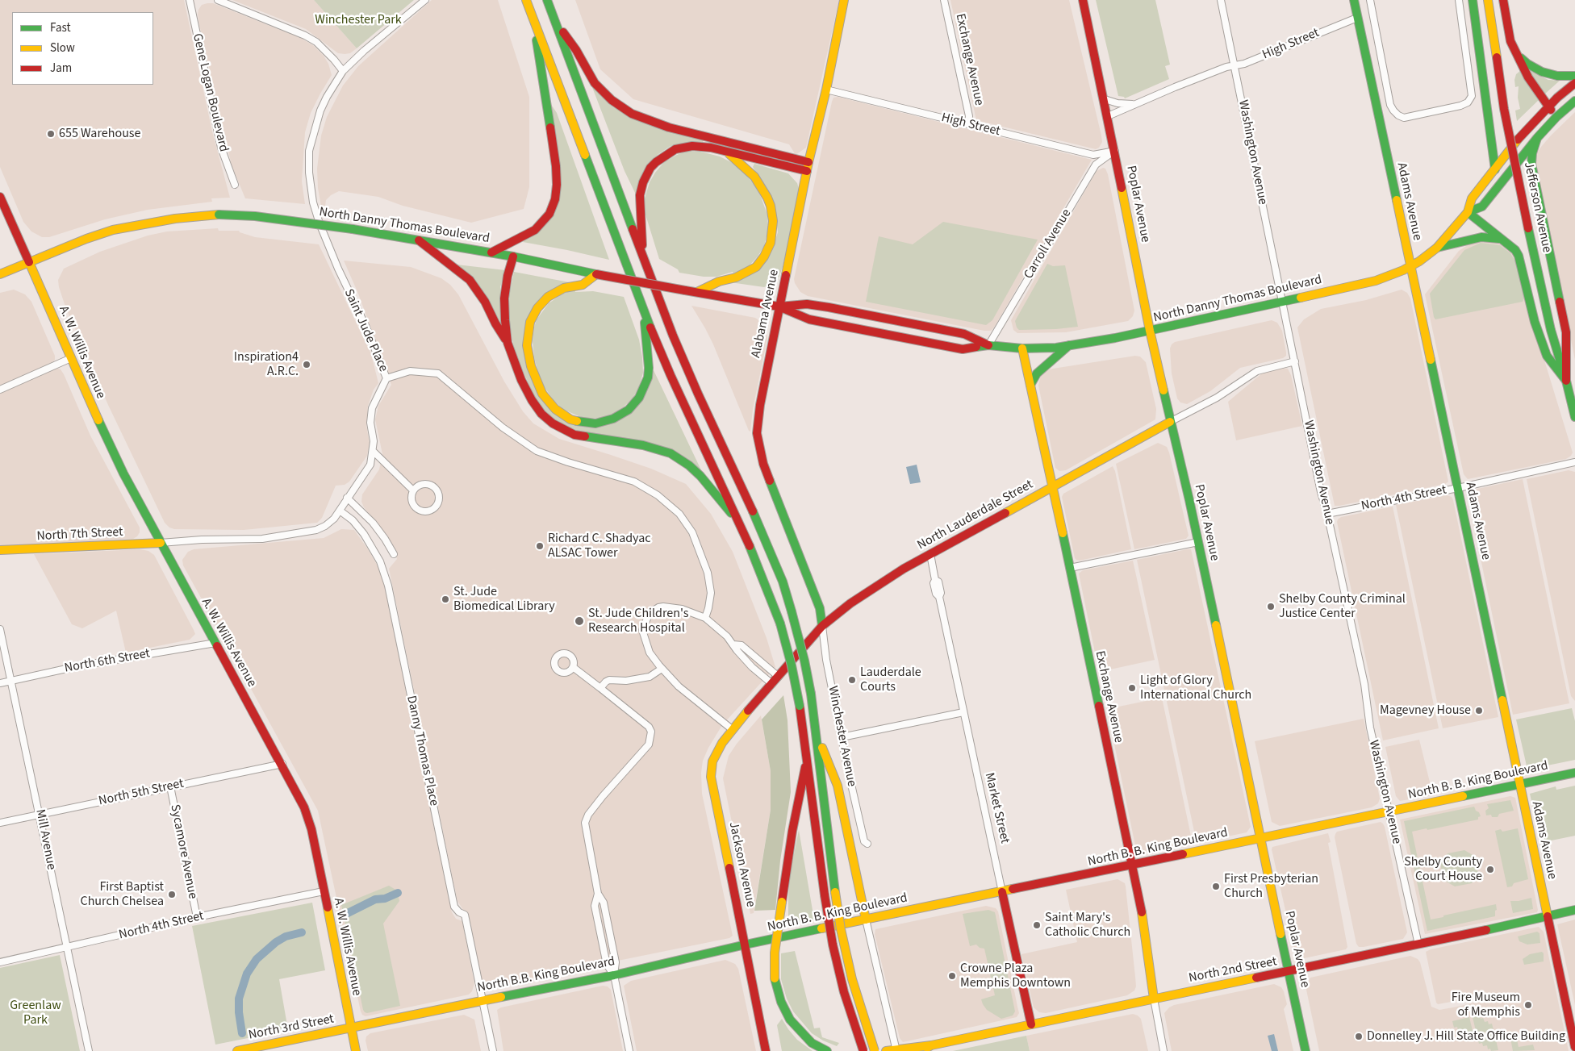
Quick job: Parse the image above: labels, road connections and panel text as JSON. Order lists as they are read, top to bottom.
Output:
{
  "streets": {
    "main road": [
      "Exchange Avenue",
      "Adams Avenue",
      "Poplar Avenue",
      "Jefferson Avenue",
      "North Danny Thomas Boulevard",
      "Alabama Avenue",
      "A. W. Willis Avenue",
      "North Lauderdale Street",
      "North 7th Street",
      "North B. B. King Boulevard",
      "Market Street",
      "Jackson Avenue",
      "North 2nd Street",
      "North B.B. King Boulevard",
      "North 3rd Street"
    ],
    "street": [
      "High Street",
      "Gene Logan Boulevard",
      "Washington Avenue",
      "Carroll Avenue",
      "Saint Jude Place",
      "North 4th Street",
      "North 6th Street",
      "Winchester Avenue",
      "Danny Thomas Place",
      "North 5th Street",
      "Mill Avenue",
      "Sycamore Avenue"
    ]
  },
  "crossings": [
    ["High Street", "Exchange Avenue"],
    ["High Street", "Washington Avenue"],
    ["High Street", "Adams Avenue"],
    ["High Street", "Poplar Avenue"],
    ["High Street", "Carroll Avenue"],
    ["High Street", "Alabama Avenue"],
    ["Exchange Avenue", "North Danny Thomas Boulevard"],
    ["Exchange Avenue", "North Lauderdale Street"],
    ["Exchange Avenue", "North B. B. King Boulevard"],
    ["Exchange Avenue", "North 2nd Street"],
    ["Washington Avenue", "North Danny Thomas Boulevard"],
    ["Washington Avenue", "North 4th Street"],
    ["Washington Avenue", "North Lauderdale Street"],
    ["Washington Avenue", "North B. B. King Boulevard"],
    ["Washington Avenue", "North 2nd Street"],
    ["Adams Avenue", "North Danny Thomas Boulevard"],
    ["Adams Avenue", "North 4th Street"],
    ["Adams Avenue", "North B. B. King Boulevard"],
    ["Adams Avenue", "North 2nd Street"],
    ["Poplar Avenue", "North Danny Thomas Boulevard"],
    ["Poplar Avenue", "Carroll Avenue"],
    ["Poplar Avenue", "North Lauderdale Street"],
    ["Poplar Avenue", "North B. B. King Boulevard"],
    ["Poplar Avenue", "North 2nd Street"],
    ["North Danny Thomas Boulevard", "Carroll Avenue"],
    ["North Danny Thomas Boulevard", "Alabama Avenue"],
    ["North Danny Thomas Boulevard", "A. W. Willis Avenue"],
    ["Alabama Avenue", "North Lauderdale Street"],
    ["Alabama Avenue", "Winchester Avenue"],
    ["Saint Jude Place", "A. W. Willis Avenue"],
    ["Saint Jude Place", "North 7th Street"],
    ["Saint Jude Place", "Danny Thomas Place"],
    ["A. W. Willis Avenue", "North 4th Street"],
    ["A. W. Willis Avenue", "North 7th Street"],
    ["A. W. Willis Avenue", "North 6th Street"],
    ["A. W. Willis Avenue", "North 5th Street"],
    ["A. W. Willis Avenue", "North B.B. King Boulevard"],
    ["A. W. Willis Avenue", "North 3rd Street"],
    ["North 4th Street", "Mill Avenue"],
    ["North 4th Street", "Sycamore Avenue"],
    ["North Lauderdale Street", "Winchester Avenue"],
    ["North Lauderdale Street", "Market Street"],
    ["North Lauderdale Street", "Jackson Avenue"],
    ["North 6th Street", "Mill Avenue"],
    ["Danny Thomas Place", "North B.B. King Boulevard"],
    ["North B. B. King Boulevard", "Market Street"],
    ["North B. B. King Boulevard", "Jackson Avenue"],
    ["North B. B. King Boulevard", "North B.B. King Boulevard"],
    ["North 5th Street", "Mill Avenue"],
    ["North 5th Street", "Sycamore Avenue"],
    ["Market Street", "North 2nd Street"],
    ["Jackson Avenue", "North B.B. King Boulevard"],
    ["North B.B. King Boulevard", "North 3rd Street"]
  ],
  "parks": ["Winchester Park", "Greenlaw Park"],
  "places": [
    "655 Warehouse",
    "Inspiration4 A.R.C.",
    "Richard C. Shadyac ALSAC Tower",
    "St. Jude Biomedical Library",
    "Shelby County Criminal Justice Center",
    "St. Jude Children's Research Hospital",
    "Lauderdale Courts",
    "Light of Glory International Church",
    "Magevney House",
    "Shelby County Court House",
    "First Presbyterian Church",
    "First Baptist Church Chelsea",
    "Saint Mary's Catholic Church",
    "Crowne Plaza Memphis Downtown",
    "Fire Museum of Memphis",
    "Donnelley J. Hill State Office Building"
  ],
  "legend": ["Fast", "Slow", "Jam"]
}
